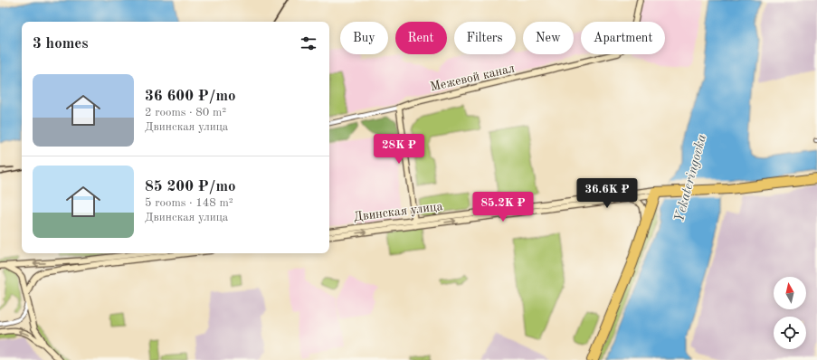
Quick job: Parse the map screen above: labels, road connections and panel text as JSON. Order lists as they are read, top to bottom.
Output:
{
  "streets": {
    "main road": ["Двинская улица"],
    "street": ["Межевой канал"]
  },
  "water": ["Yekateringovka"],
  "north": "top",
  "page": {
    "chip": [
      "Buy",
      "Rent",
      "Filters",
      "New",
      "Apartment"
    ],
    "heading": "3 homes",
    "list": [
      {
        "name": "36 600 ₽/mo",
        "note": "2 rooms · 80 m² · Двинская улица"
      },
      {
        "name": "85 200 ₽/mo",
        "note": "5 rooms · 148 m² · Двинская улица"
      }
    ],
    "price": ["28K ₽", "36.6K ₽", "85.2K ₽"]
  }
}
